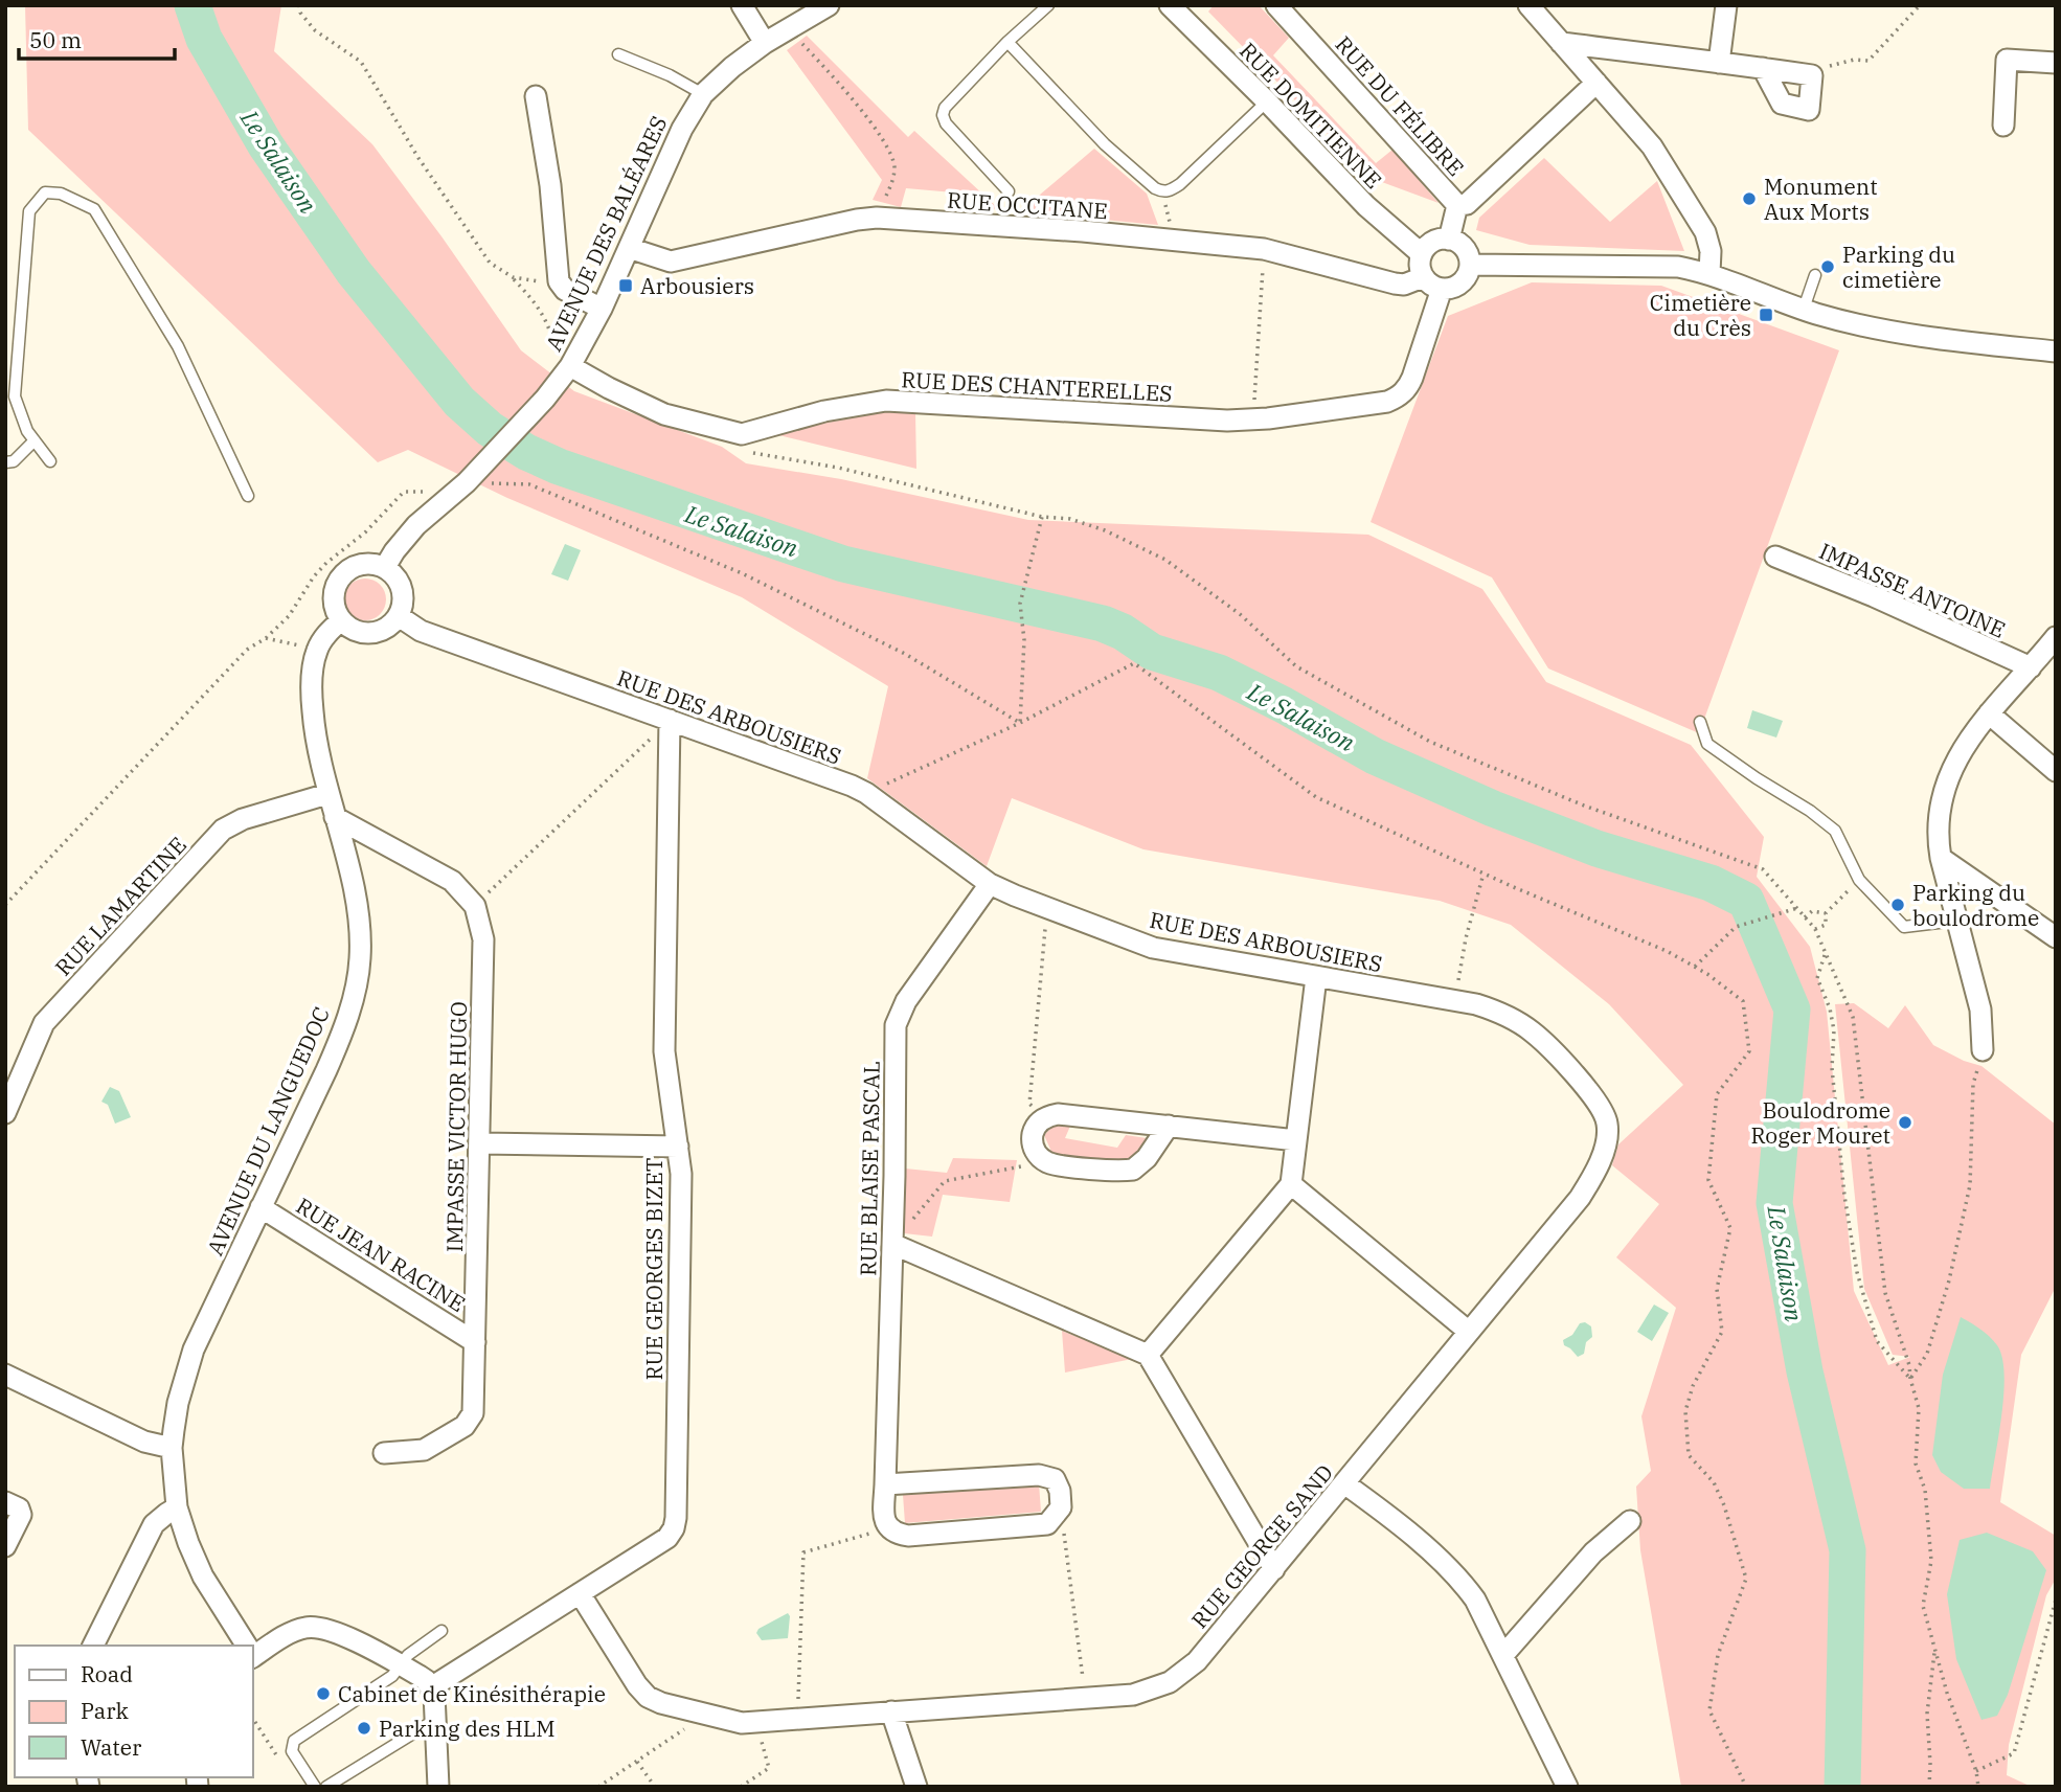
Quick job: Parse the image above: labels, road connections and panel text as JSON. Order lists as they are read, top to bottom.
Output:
{
  "streets": {
    "street": [
      "RUE DU FÉLIBRE",
      "RUE DOMITIENNE",
      "RUE OCCITANE",
      "AVENUE DES BALÉARES",
      "RUE DES CHANTERELLES",
      "IMPASSE ANTOINE",
      "RUE DES ARBOUSIERS",
      "RUE LAMARTINE",
      "IMPASSE VICTOR HUGO",
      "AVENUE DU LANGUEDOC",
      "RUE BLAISE PASCAL",
      "RUE JEAN RACINE",
      "RUE GEORGES BIZET",
      "RUE GEORGE SAND"
    ]
  },
  "crossings": [
    ["RUE DU FÉLIBRE", "RUE DOMITIENNE"],
    ["RUE DU FÉLIBRE", "RUE OCCITANE"],
    ["RUE DU FÉLIBRE", "RUE DES CHANTERELLES"],
    ["RUE DOMITIENNE", "RUE OCCITANE"],
    ["RUE DOMITIENNE", "RUE DES CHANTERELLES"],
    ["RUE OCCITANE", "AVENUE DES BALÉARES"],
    ["RUE OCCITANE", "RUE DES CHANTERELLES"],
    ["AVENUE DES BALÉARES", "RUE DES CHANTERELLES"],
    ["AVENUE DES BALÉARES", "RUE DES ARBOUSIERS"],
    ["RUE DES ARBOUSIERS", "RUE BLAISE PASCAL"],
    ["RUE DES ARBOUSIERS", "RUE GEORGES BIZET"],
    ["RUE DES ARBOUSIERS", "RUE GEORGE SAND"],
    ["RUE LAMARTINE", "AVENUE DU LANGUEDOC"],
    ["IMPASSE VICTOR HUGO", "RUE JEAN RACINE"],
    ["AVENUE DU LANGUEDOC", "RUE JEAN RACINE"],
    ["RUE GEORGES BIZET", "RUE GEORGE SAND"]
  ],
  "water": ["Le Salaison"],
  "places": {
    "other": [
      "Monument Aux Morts",
      "Parking du cimetière",
      "Parking du boulodrome",
      "Boulodrome Roger Mouret",
      "Cabinet de Kinésithérapie",
      "Parking des HLM"
    ],
    "transit": ["Arbousiers", "Cimetière du Crès"]
  },
  "legend": ["Road", "Park", "Water"],
  "scale_bar": "50 m"
}
